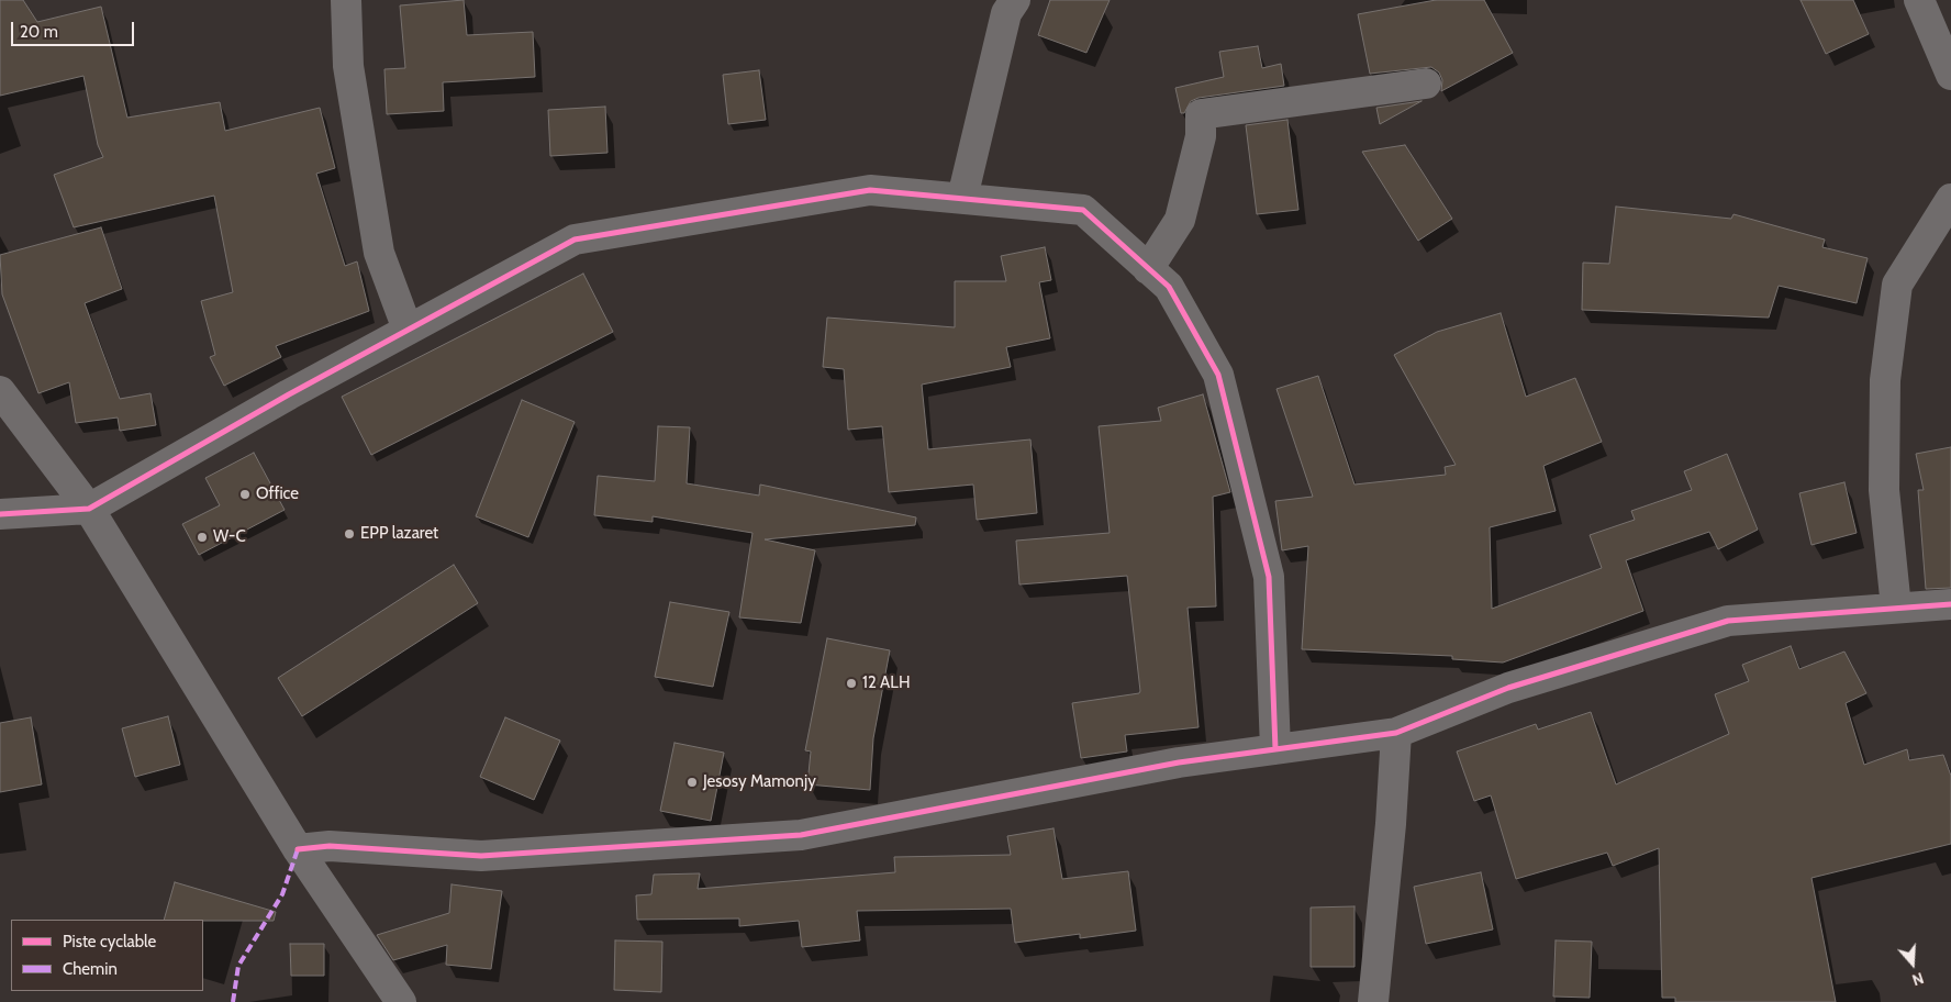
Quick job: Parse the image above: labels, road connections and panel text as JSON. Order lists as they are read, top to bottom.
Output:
{
  "places": [
    "Office",
    "EPP lazaret",
    "W-C",
    "12 ALH",
    "Jesosy Mamonjy"
  ],
  "legend": ["Piste cyclable", "Chemin"],
  "scale_bar": "20 m",
  "north": "bottom"
}
